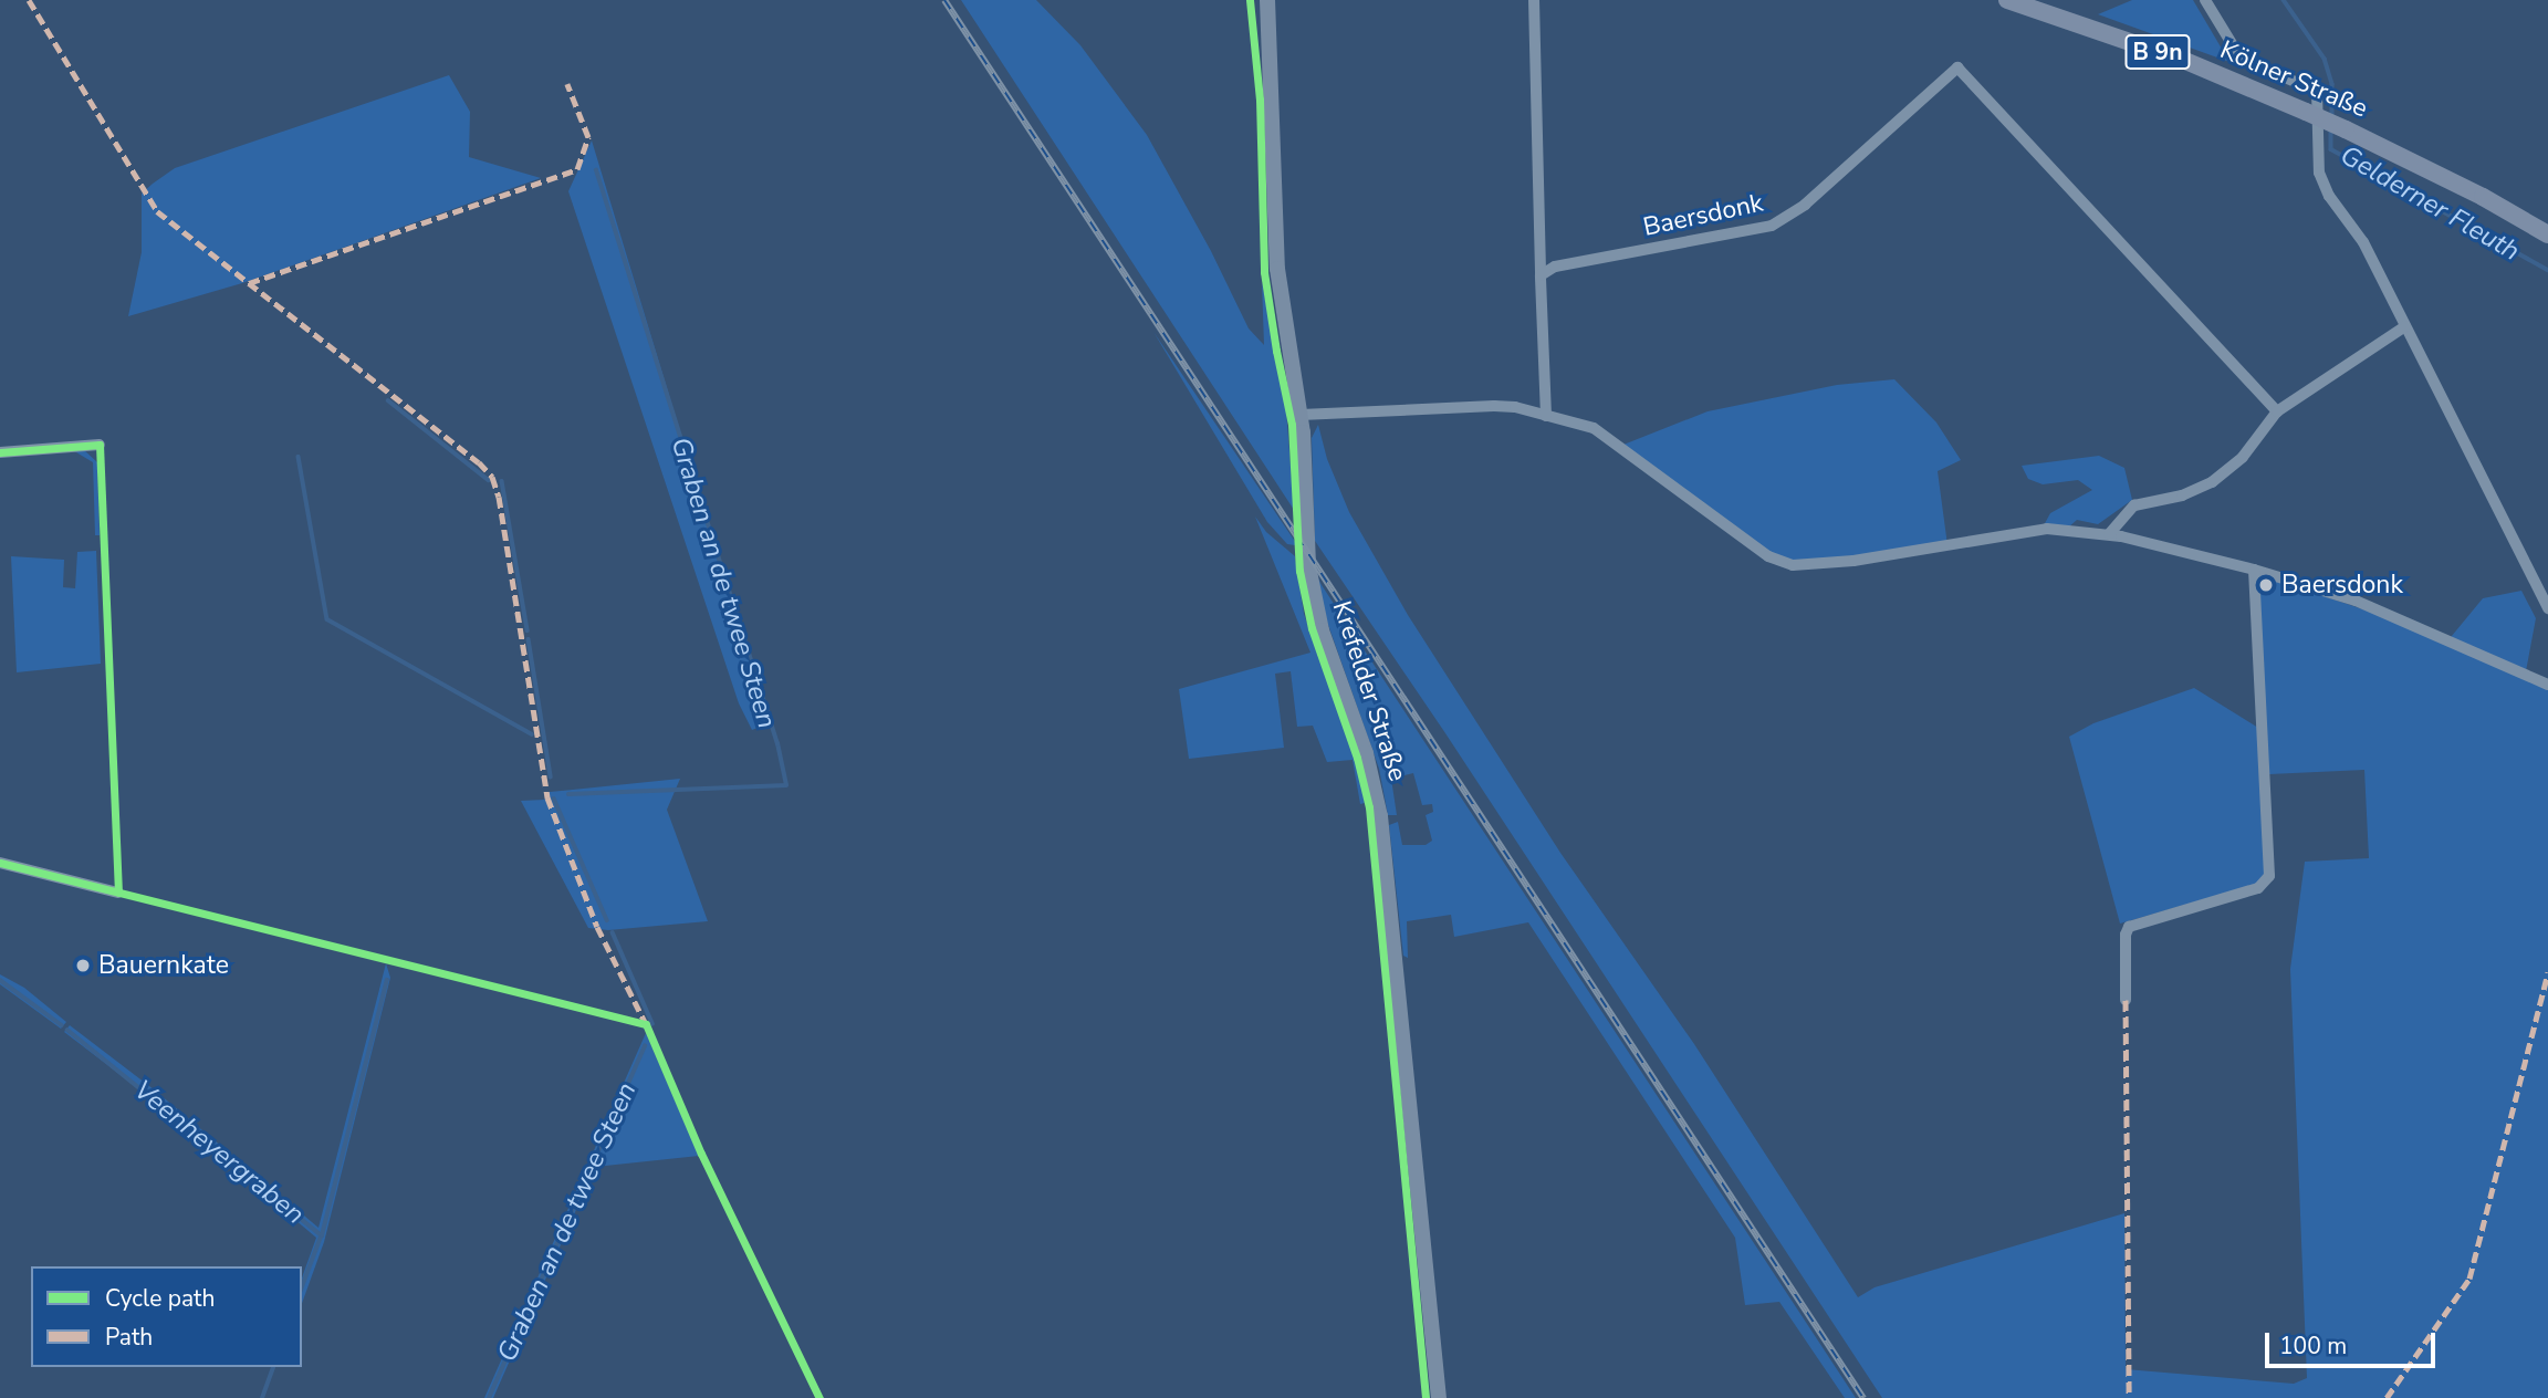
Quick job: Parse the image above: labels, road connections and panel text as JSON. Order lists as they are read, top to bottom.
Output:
{
  "streets": {
    "main road": ["B 9n", "Kölner Straße", "Krefelder Straße"],
    "street": ["Baersdonk"]
  },
  "water": ["Gelderner Fleuth", "Graben an de twee Steen", "Veenheyergraben"],
  "places": ["Baersdonk", "Bauernkate"],
  "legend": ["Cycle path", "Path"],
  "scale_bar": "100 m"
}
